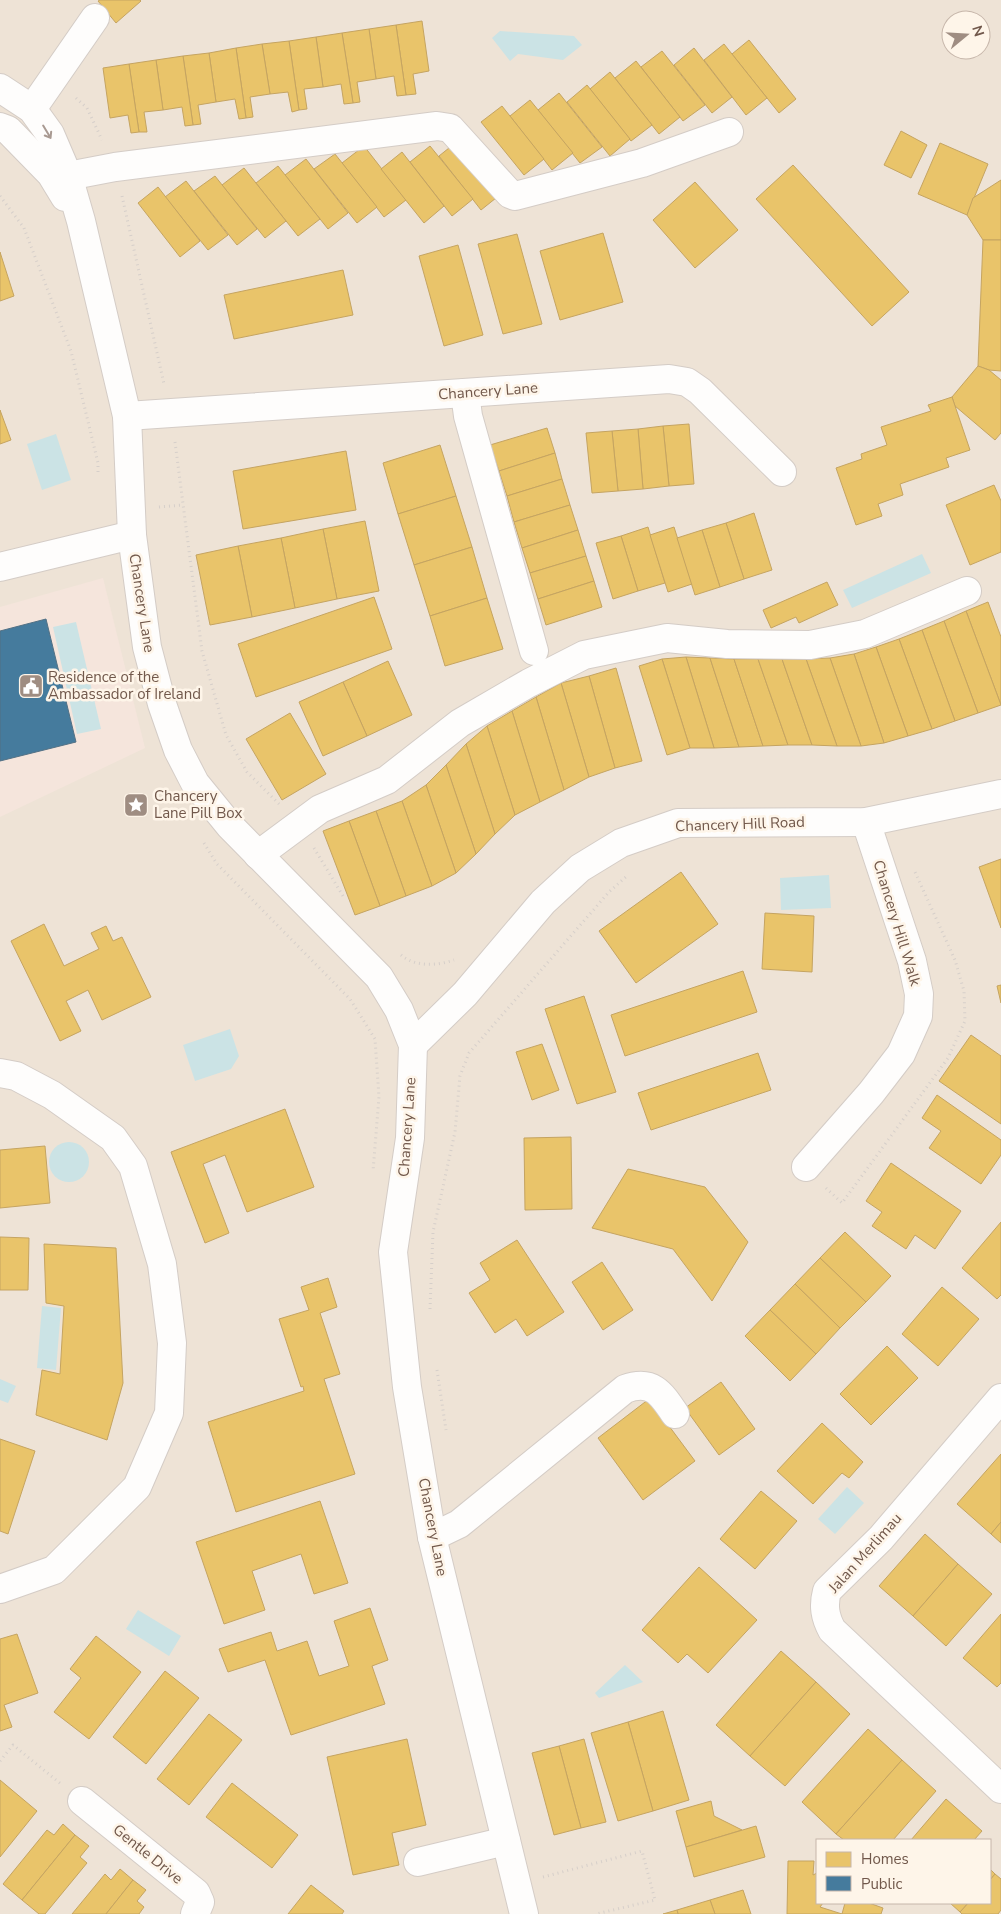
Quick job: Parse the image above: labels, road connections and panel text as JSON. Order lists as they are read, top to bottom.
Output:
{
  "streets": {
    "street": [
      "Chancery Lane",
      "Chancery Hill Road",
      "Chancery Hill Walk",
      "Jalan Merlimau",
      "Gentle Drive"
    ]
  },
  "crossings": [
    ["Chancery Lane", "Chancery Hill Road"],
    ["Chancery Hill Road", "Chancery Hill Walk"]
  ],
  "places": {
    "public building": ["Residence of the Ambassador of Ireland"],
    "place": ["Chancery Lane Pill Box"]
  },
  "legend": ["Homes", "Public"],
  "north": "right"
}
